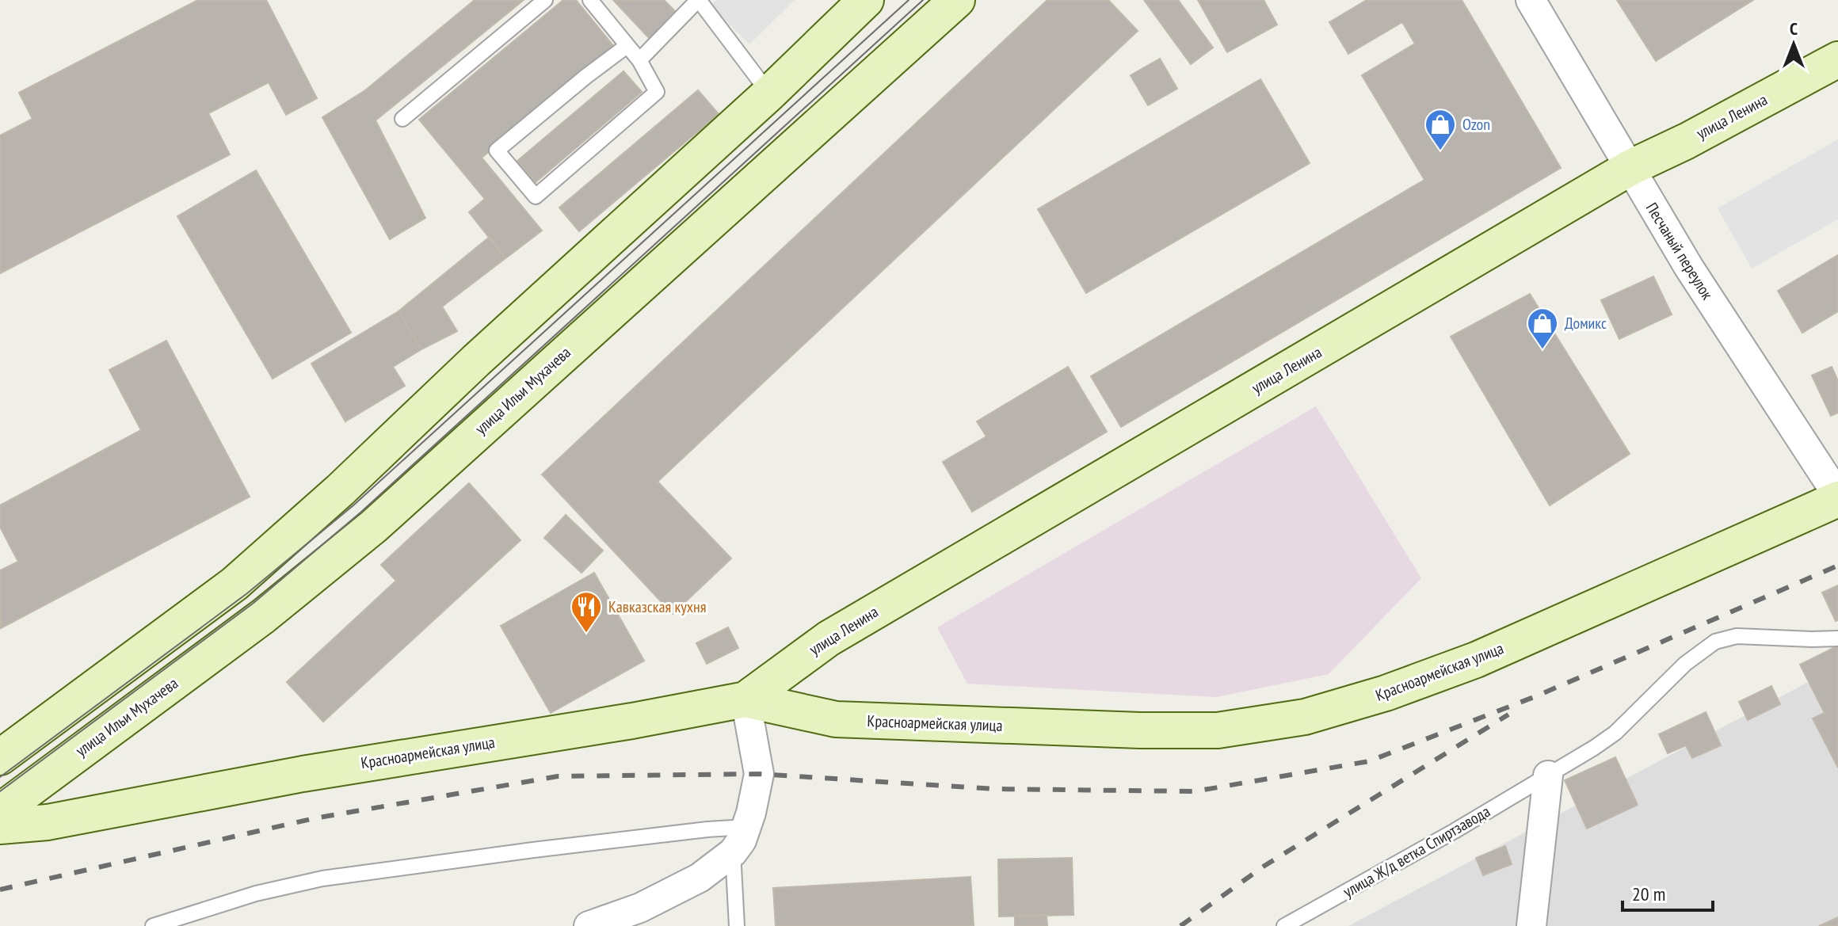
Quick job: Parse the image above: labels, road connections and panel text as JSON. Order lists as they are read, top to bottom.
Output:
{
  "streets": {
    "main road": ["улица Ленина", "улица Ильи Мухачева", "Красноармейская улица"],
    "street": ["Песчаный переулок"],
    "lane": ["улица Ж/д ветка Спиртзавода"]
  },
  "crossings": [
    ["улица Ленина", "Песчаный переулок"],
    ["улица Ленина", "Красноармейская улица"],
    ["Песчаный переулок", "Красноармейская улица"]
  ],
  "places": {
    "shop": ["Ozon", "Домикс"],
    "restaurant": ["Кавказская кухня"]
  },
  "scale_bar": "20 m",
  "north": "top"
}
